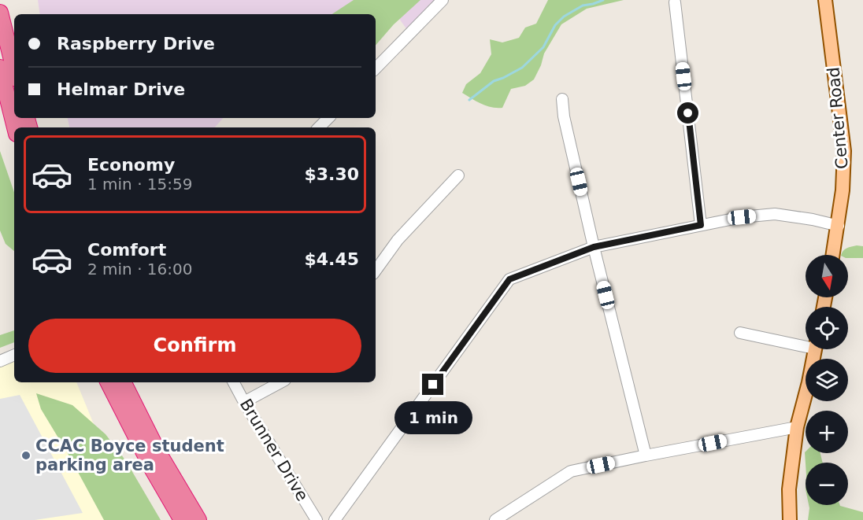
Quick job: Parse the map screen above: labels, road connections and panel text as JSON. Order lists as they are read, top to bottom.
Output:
{
  "streets": {
    "main road": ["Center Road"],
    "street": ["Brunner Drive"]
  },
  "places": ["CCAC Boyce student parking area"],
  "north": "bottom",
  "page": {
    "banner": ["Raspberry Drive", "Helmar Drive"],
    "list": [
      {
        "name": "Economy",
        "note": "1 min · 15:59",
        "value": "$3.30"
      },
      {
        "name": "Comfort",
        "note": "2 min · 16:00",
        "value": "$4.45"
      }
    ],
    "map_buttons": ["+", "−"],
    "buttons": "Confirm",
    "bubble": "1 min"
  }
}
